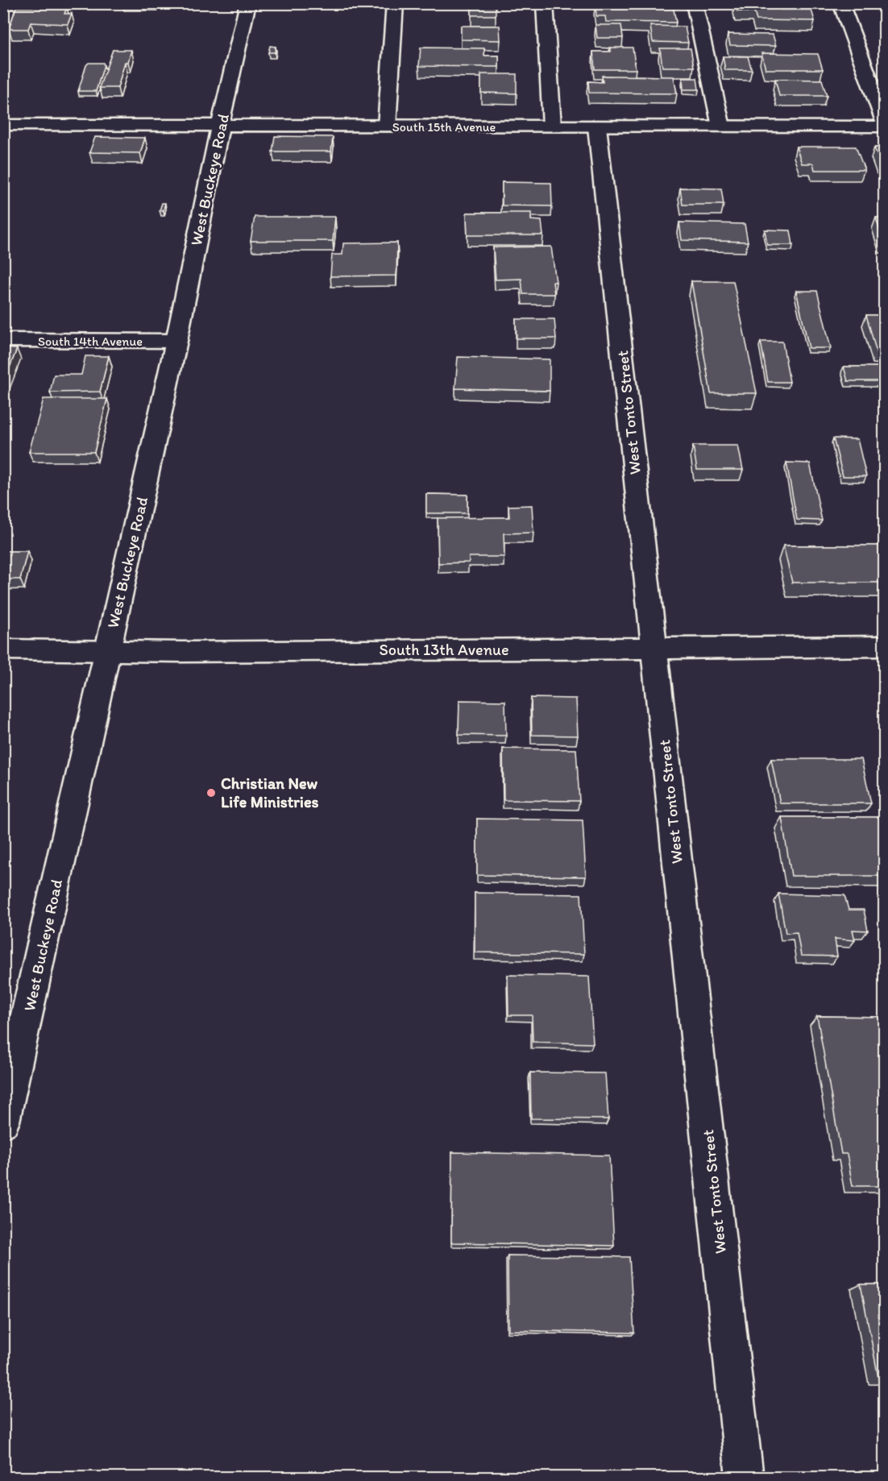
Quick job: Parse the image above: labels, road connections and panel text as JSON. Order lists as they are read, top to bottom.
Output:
{
  "streets": {
    "street": [
      "South 15th Avenue",
      "West Buckeye Road",
      "South 14th Avenue",
      "West Tonto Street",
      "South 13th Avenue"
    ]
  },
  "crossings": [
    ["South 15th Avenue", "West Buckeye Road"],
    ["South 15th Avenue", "West Tonto Street"],
    ["West Buckeye Road", "South 14th Avenue"],
    ["West Buckeye Road", "South 13th Avenue"],
    ["West Tonto Street", "South 13th Avenue"]
  ],
  "places": ["Christian New Life Ministries"]
}
